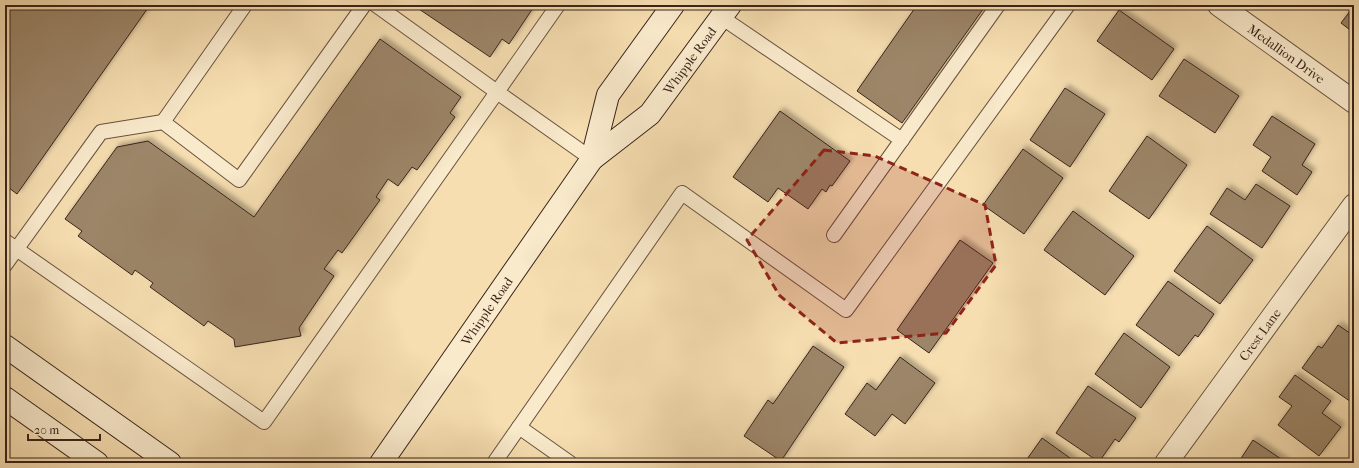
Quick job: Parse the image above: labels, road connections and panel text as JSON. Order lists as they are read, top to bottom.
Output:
{
  "streets": {
    "street": ["Medallion Drive", "Whipple Road", "Crest Lane"]
  },
  "scale_bar": "20 m"
}
